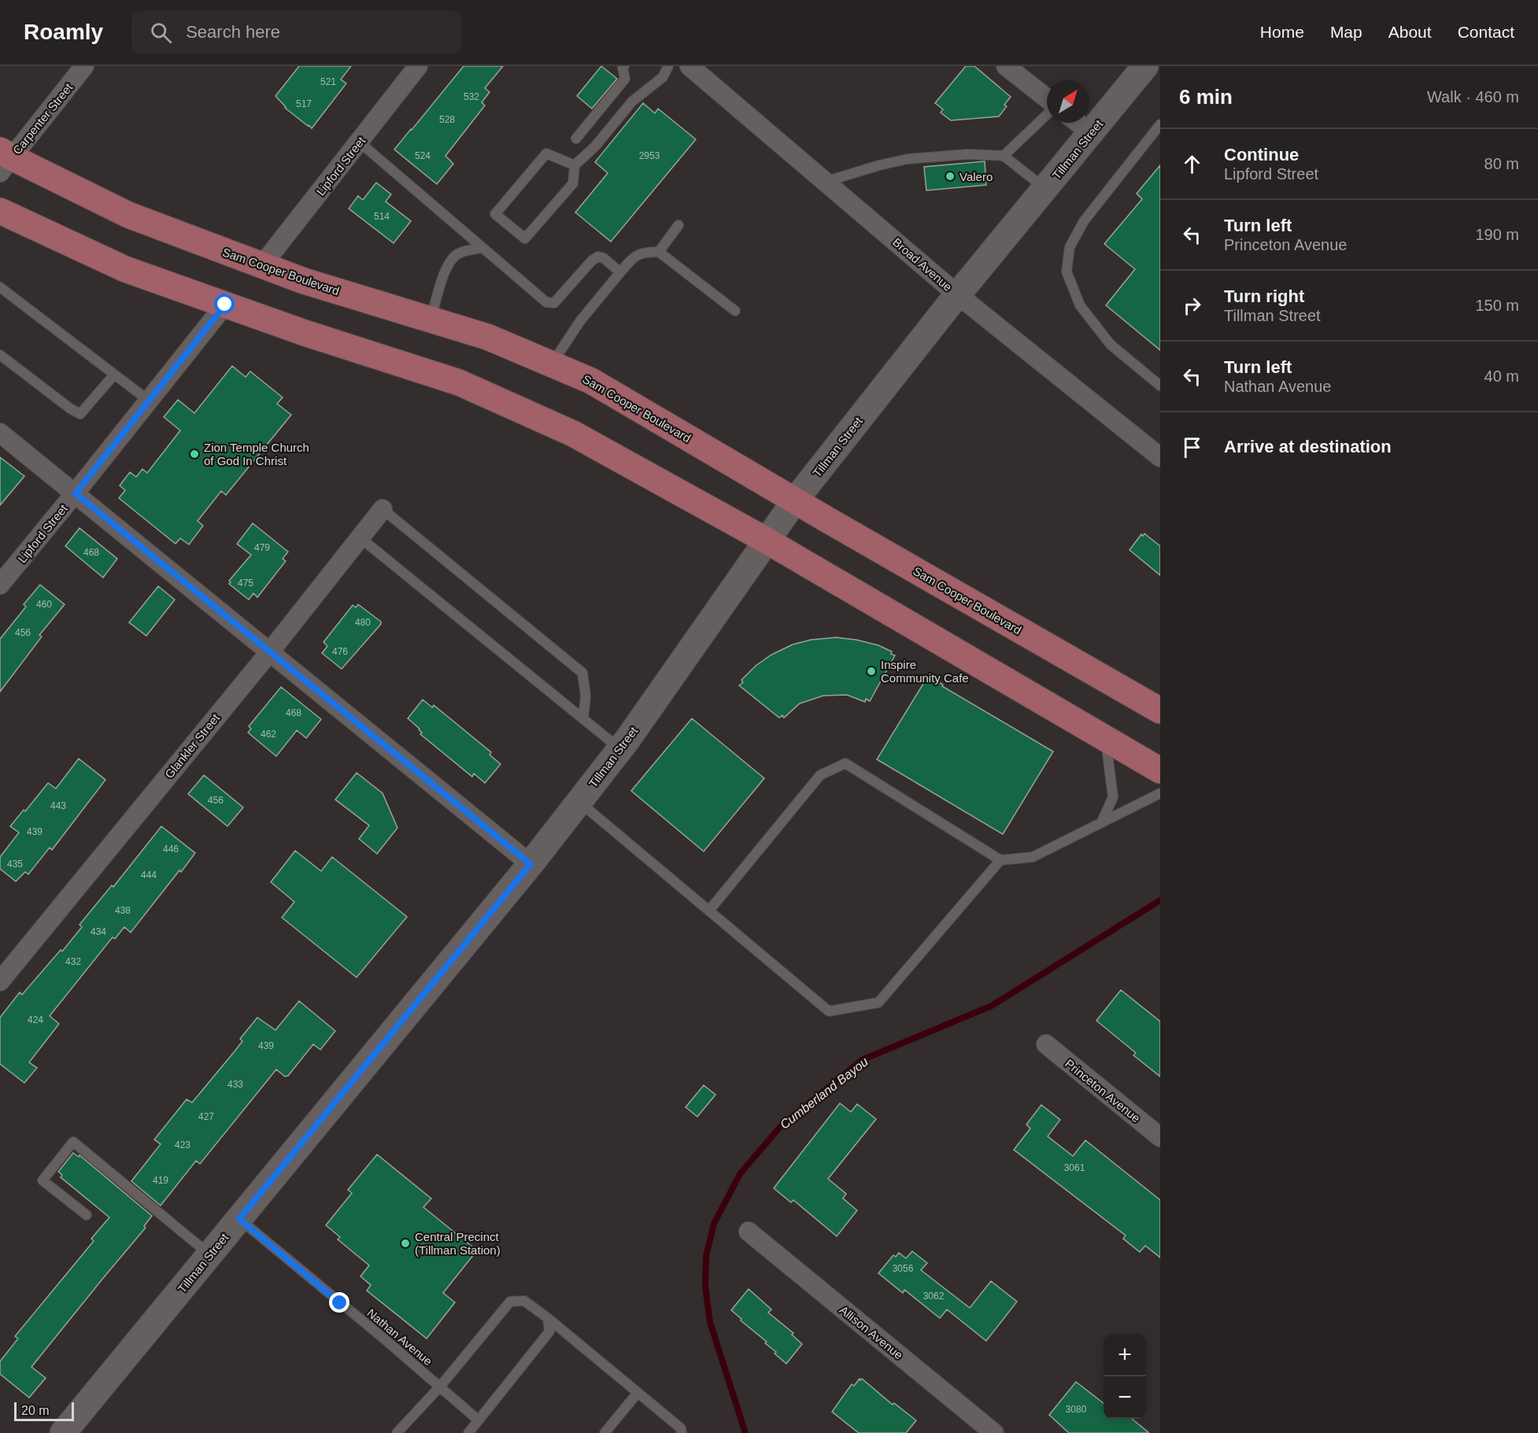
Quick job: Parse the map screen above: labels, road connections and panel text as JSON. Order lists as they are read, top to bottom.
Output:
{
  "streets": {
    "main road": ["Tillman Street", "Sam Cooper Boulevard"],
    "street": [
      "Carpenter Street",
      "Lipford Street",
      "Broad Avenue",
      "Glankler Street",
      "Princeton Avenue",
      "Allison Avenue"
    ],
    "lane": ["Nathan Avenue"]
  },
  "crossings": [
    ["Carpenter Street", "Sam Cooper Boulevard"],
    ["Tillman Street", "Broad Avenue"],
    ["Tillman Street", "Sam Cooper Boulevard"],
    ["Tillman Street", "Nathan Avenue"],
    ["Lipford Street", "Sam Cooper Boulevard"]
  ],
  "water": ["Cumberland Bayou"],
  "places": [
    "Valero",
    "Zion Temple Church of God In Christ",
    "Inspire Community Cafe",
    "Central Precinct (Tillman Station)"
  ],
  "house_numbers": [
    "521",
    "532",
    "517",
    "528",
    "524",
    "2953",
    "514",
    "479",
    "468",
    "475",
    "460",
    "480",
    "456",
    "476",
    "468",
    "462",
    "456",
    "443",
    "439",
    "446",
    "435",
    "444",
    "438",
    "434",
    "432",
    "424",
    "439",
    "433",
    "427",
    "423",
    "3061",
    "419",
    "3056",
    "3062",
    "3080"
  ],
  "scale_bar": "20 m",
  "north": "top right",
  "page": {
    "header": "Roamly",
    "search": "Search here",
    "nav": [
      "Home",
      "Map",
      "About",
      "Contact"
    ],
    "heading": ["6 min", "Walk · 460 m"],
    "list": [
      ["Continue", "Lipford Street", "80 m"],
      ["Turn left", "Princeton Avenue", "190 m"],
      ["Turn right", "Tillman Street", "150 m"],
      ["Turn left", "Nathan Avenue", "40 m"],
      "Arrive at destination"
    ],
    "map_buttons": ["+", "−"],
    "scale": "20 m"
  }
}
